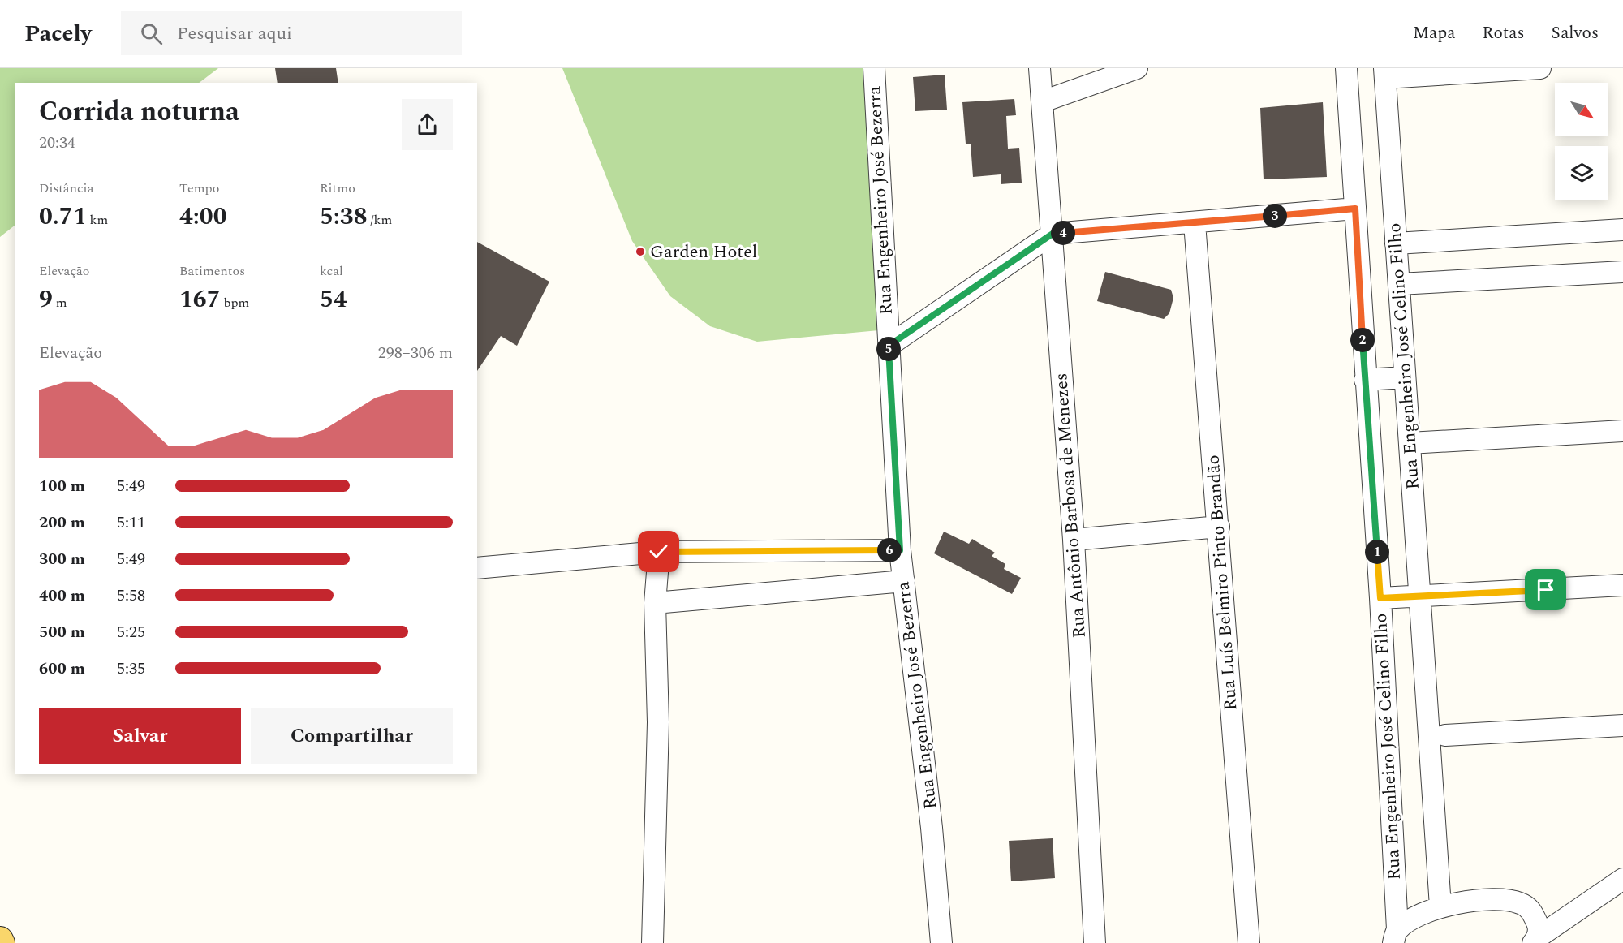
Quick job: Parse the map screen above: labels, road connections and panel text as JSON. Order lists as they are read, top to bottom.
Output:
{
  "streets": {
    "street": [
      "Rua Engenheiro José Bezerra",
      "Rua Engenheiro José Celino Filho",
      "Rua Antônio Barbosa de Menezes",
      "Rua Luís Belmiro Pinto Brandão"
    ]
  },
  "places": ["Garden Hotel"],
  "north": "bottom right",
  "page": {
    "header": "Pacely",
    "search": "Pesquisar aqui",
    "nav": ["Mapa", "Rotas", "Salvos"],
    "heading": ["Corrida noturna", "20:34"],
    "stats": [
      ["Distância", "0.71 km"],
      ["Tempo", "4:00"],
      ["Ritmo", "5:38 /km"],
      ["Elevação", "9 m"],
      ["Batimentos", "167 bpm"],
      ["kcal", "54"]
    ],
    "pins": [
      "3",
      "4",
      "2",
      "5",
      "6",
      "1"
    ],
    "chart": ["Elevação", "298–306 m"],
    "list": [
      {
        "name": "100 m",
        "note": "5:49"
      },
      {
        "name": "200 m",
        "note": "5:11"
      },
      {
        "name": "300 m",
        "note": "5:49"
      },
      {
        "name": "400 m",
        "note": "5:58"
      },
      {
        "name": "500 m",
        "note": "5:25"
      },
      {
        "name": "600 m",
        "note": "5:35"
      }
    ],
    "buttons": ["Salvar", "Compartilhar"]
  }
}
